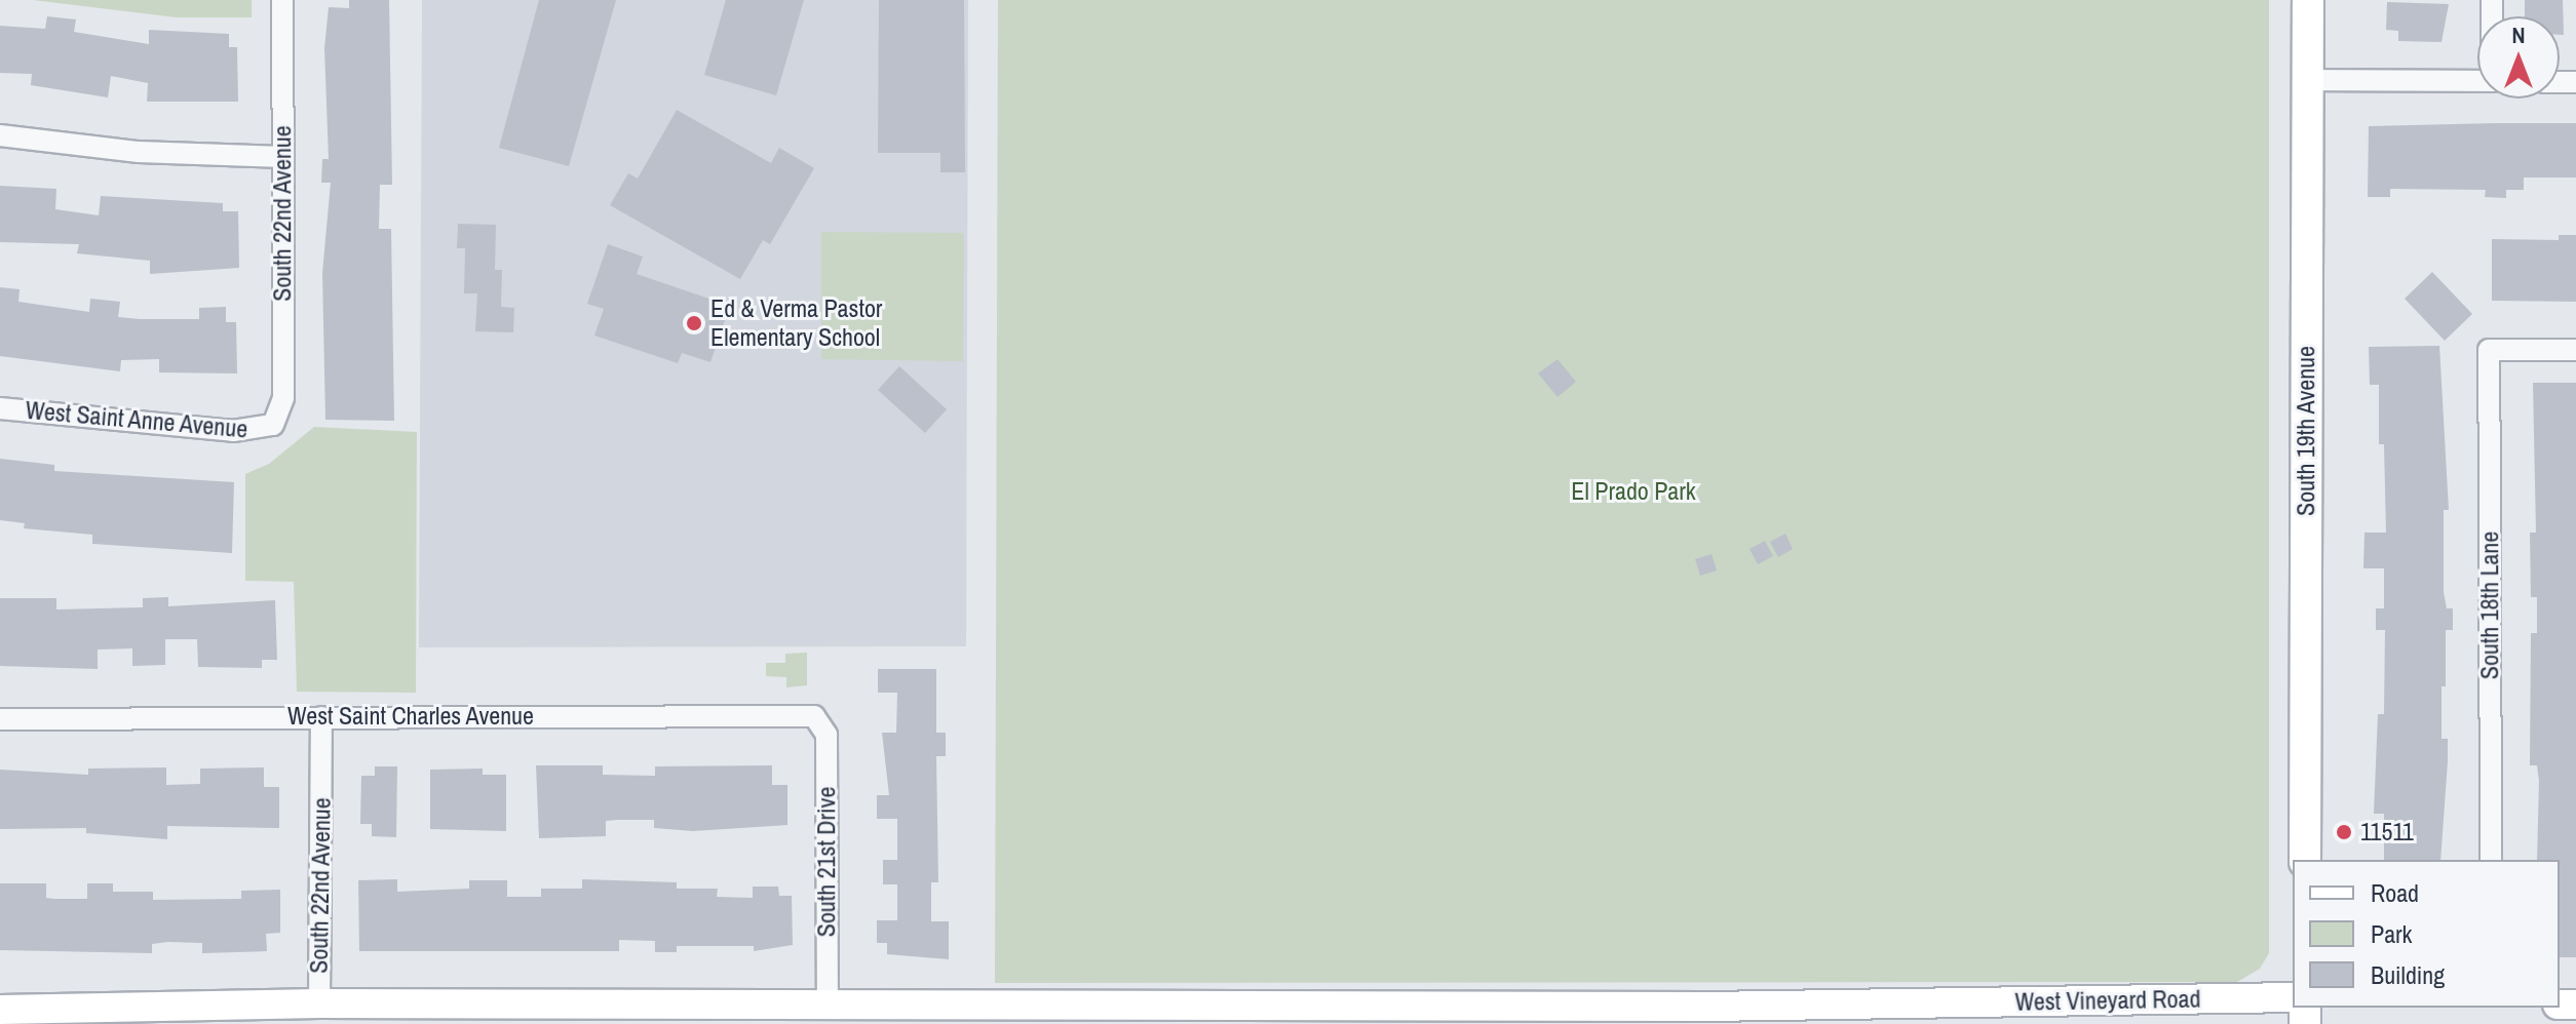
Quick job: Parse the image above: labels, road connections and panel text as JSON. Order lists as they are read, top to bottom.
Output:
{
  "streets": {
    "main road": ["South 19th Avenue"],
    "street": [
      "South 22nd Avenue",
      "West Saint Anne Avenue",
      "South 18th Lane",
      "West Saint Charles Avenue",
      "South 21st Drive",
      "West Vineyard Road"
    ]
  },
  "crossings": [
    ["South 22nd Avenue", "West Saint Anne Avenue"],
    ["South 22nd Avenue", "West Saint Charles Avenue"],
    ["South 22nd Avenue", "West Vineyard Road"],
    ["West Saint Charles Avenue", "South 21st Drive"],
    ["South 21st Drive", "West Vineyard Road"]
  ],
  "parks": ["El Prado Park"],
  "places": ["Ed & Verma Pastor Elementary School", "11511"],
  "legend": ["Road", "Park", "Building"],
  "north": "top"
}
